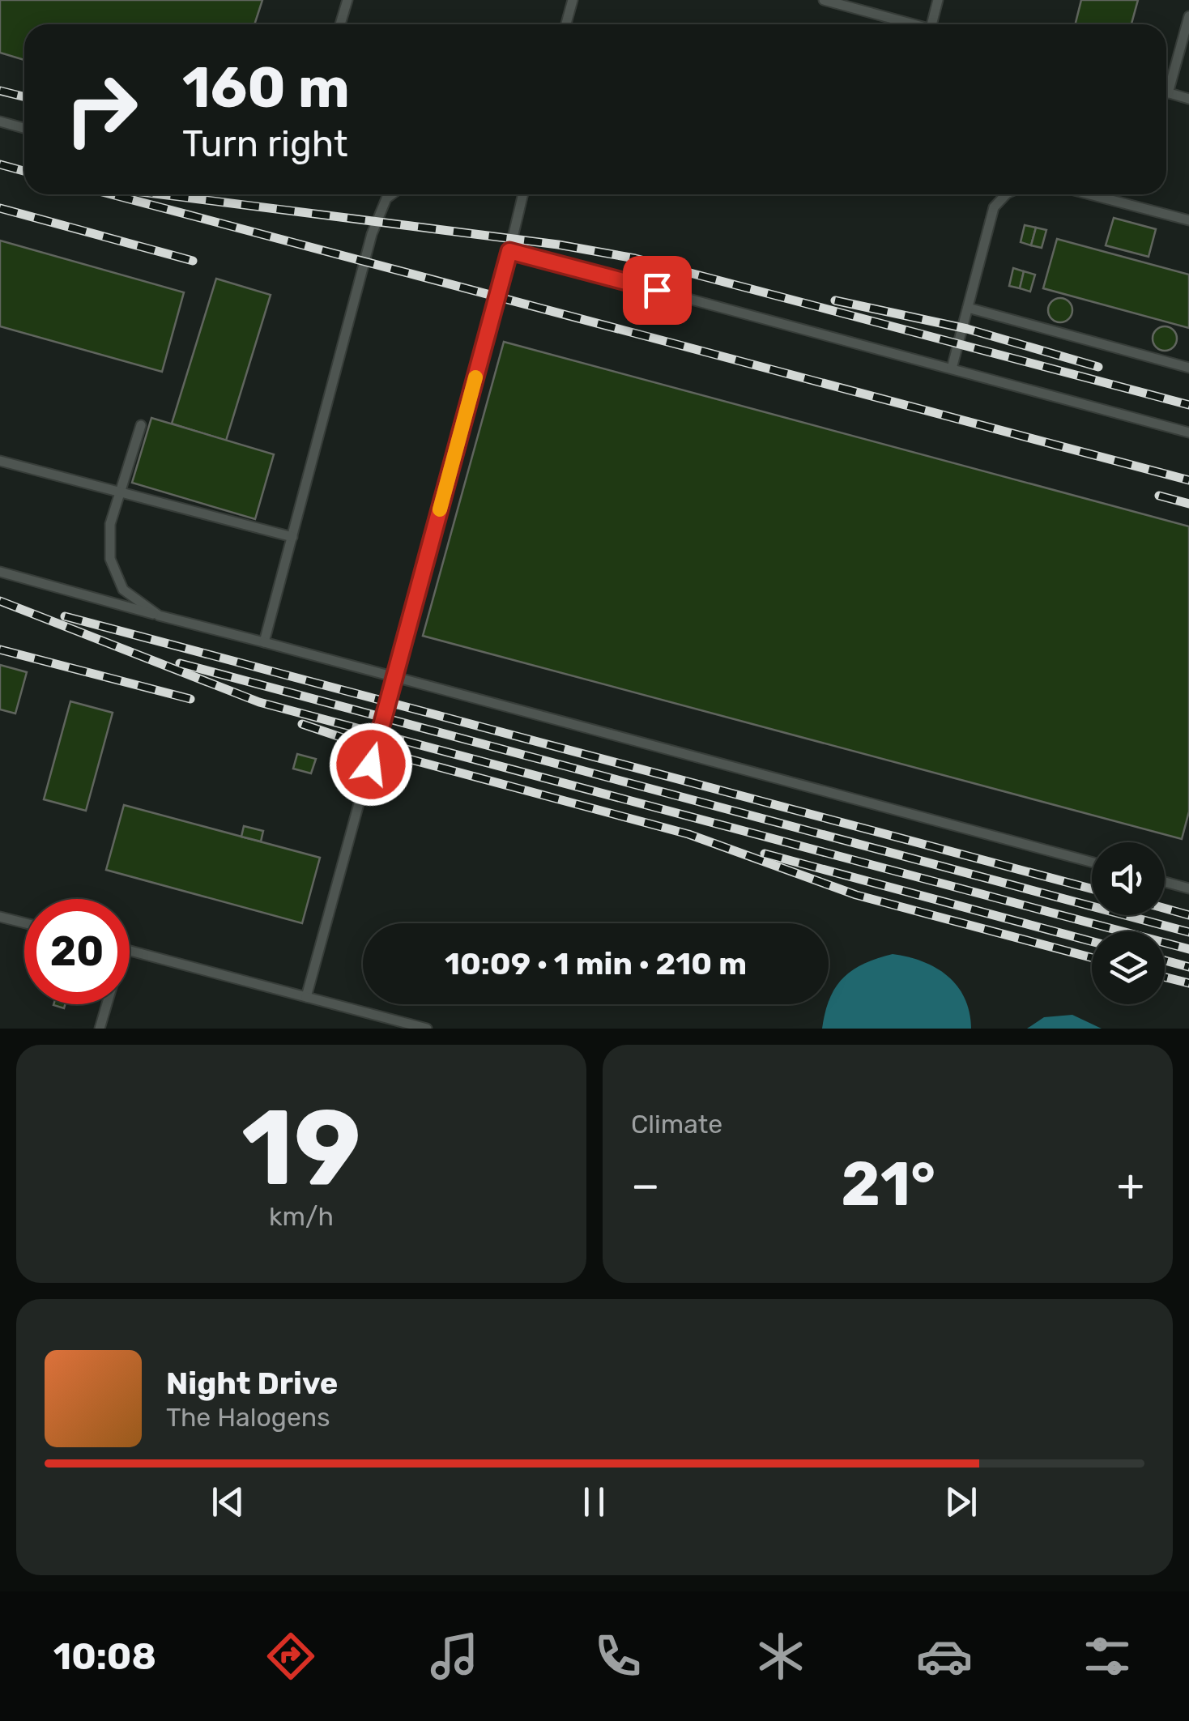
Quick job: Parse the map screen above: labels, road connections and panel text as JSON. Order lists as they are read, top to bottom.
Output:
{
  "page": {
    "turn": ["160 m", "Turn right"],
    "limit": "20",
    "trip": "10:09 · 1 min · 210 m",
    "tile": [
      ["19", "km/h"],
      "Climate"
    ],
    "heat": ["−", "21°", "+"],
    "song": ["Night Drive", "The Halogens"],
    "tabs": "10:08"
  }
}
